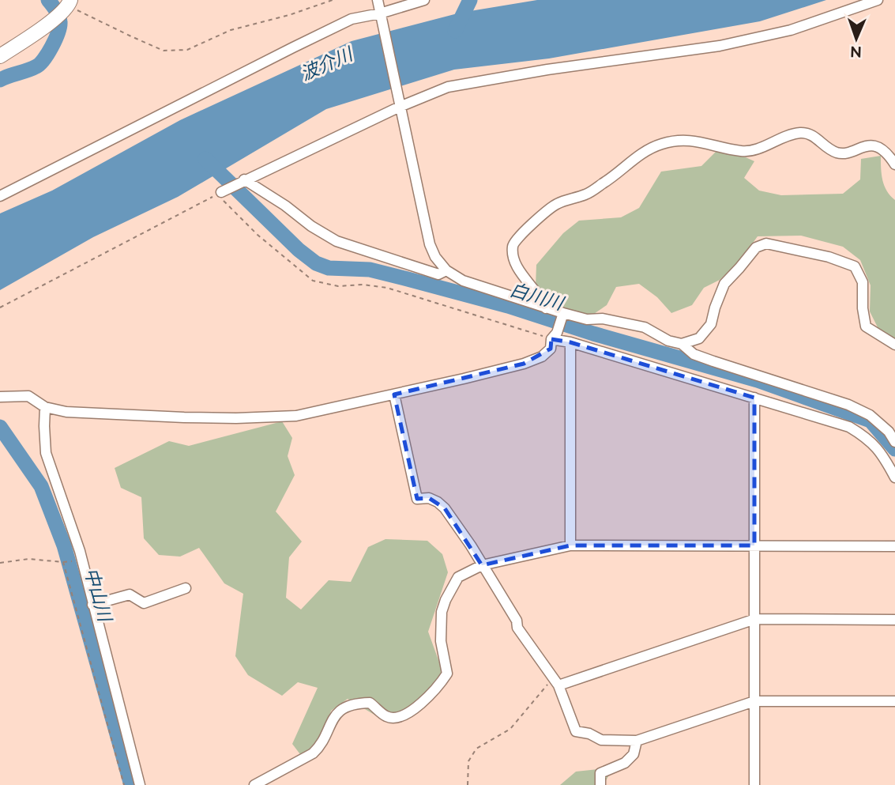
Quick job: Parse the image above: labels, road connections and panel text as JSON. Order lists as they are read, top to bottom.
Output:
{
  "water": ["波介川", "白川川", "中山川"],
  "north": "bottom"
}
